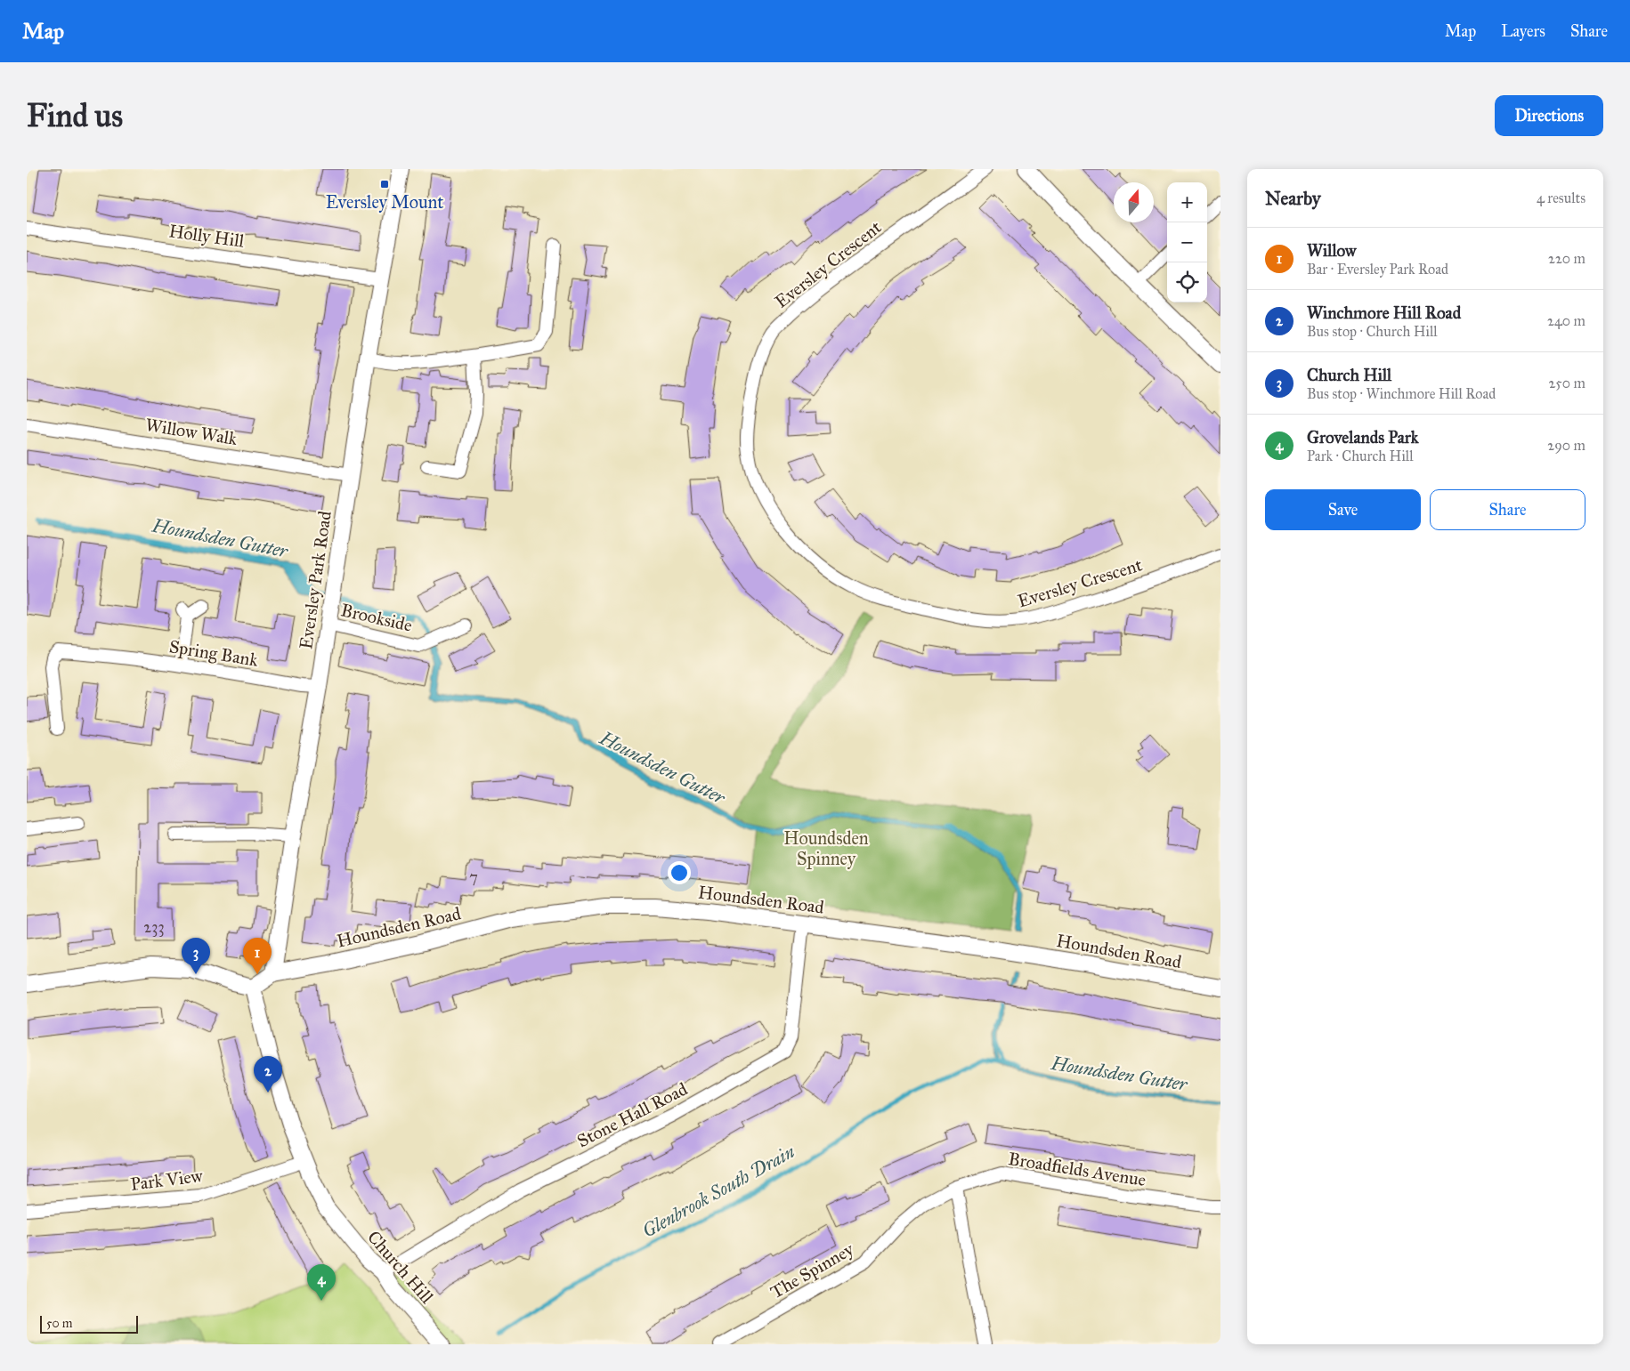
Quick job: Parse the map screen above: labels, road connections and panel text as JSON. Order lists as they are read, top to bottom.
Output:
{
  "streets": {
    "street": [
      "Holly Hill",
      "Eversley Crescent",
      "Willow Walk",
      "Eversley Park Road",
      "Brookside",
      "Spring Bank",
      "Houndsden Road",
      "Stone Hall Road",
      "Broadfields Avenue",
      "Park View",
      "Church Hill",
      "The Spinney"
    ]
  },
  "crossings": [
    ["Holly Hill", "Eversley Park Road"],
    ["Willow Walk", "Eversley Park Road"],
    ["Eversley Park Road", "Brookside"],
    ["Eversley Park Road", "Spring Bank"],
    ["Eversley Park Road", "Houndsden Road"],
    ["Houndsden Road", "Stone Hall Road"],
    ["Stone Hall Road", "Church Hill"],
    ["Broadfields Avenue", "The Spinney"],
    ["Park View", "Church Hill"]
  ],
  "water": ["Houndsden Gutter", "Glenbrook South Drain"],
  "parks": ["Houndsden Spinney"],
  "places": {
    "transit": ["Eversley Mount"]
  },
  "house_numbers": ["7", "233"],
  "scale_bar": "50 m",
  "north": "top",
  "page": {
    "header": "Map",
    "nav": ["Map", "Layers", "Share"],
    "buttons": [
      "Directions",
      ["Save", "Share"]
    ],
    "title": "Find us",
    "heading": ["Nearby", "4 results"],
    "map_buttons": ["+", "−"],
    "list": [
      {
        "mark": "1",
        "name": "Willow",
        "note": "Bar · Eversley Park Road",
        "value": "220 m"
      },
      {
        "mark": "2",
        "name": "Winchmore Hill Road",
        "note": "Bus stop · Church Hill",
        "value": "240 m"
      },
      {
        "mark": "3",
        "name": "Church Hill",
        "note": "Bus stop · Winchmore Hill Road",
        "value": "250 m"
      },
      {
        "mark": "4",
        "name": "Grovelands Park",
        "note": "Park · Church Hill",
        "value": "290 m"
      }
    ],
    "pins": [
      "1",
      "3",
      "2",
      "4"
    ],
    "scale": "50 m"
  }
}
